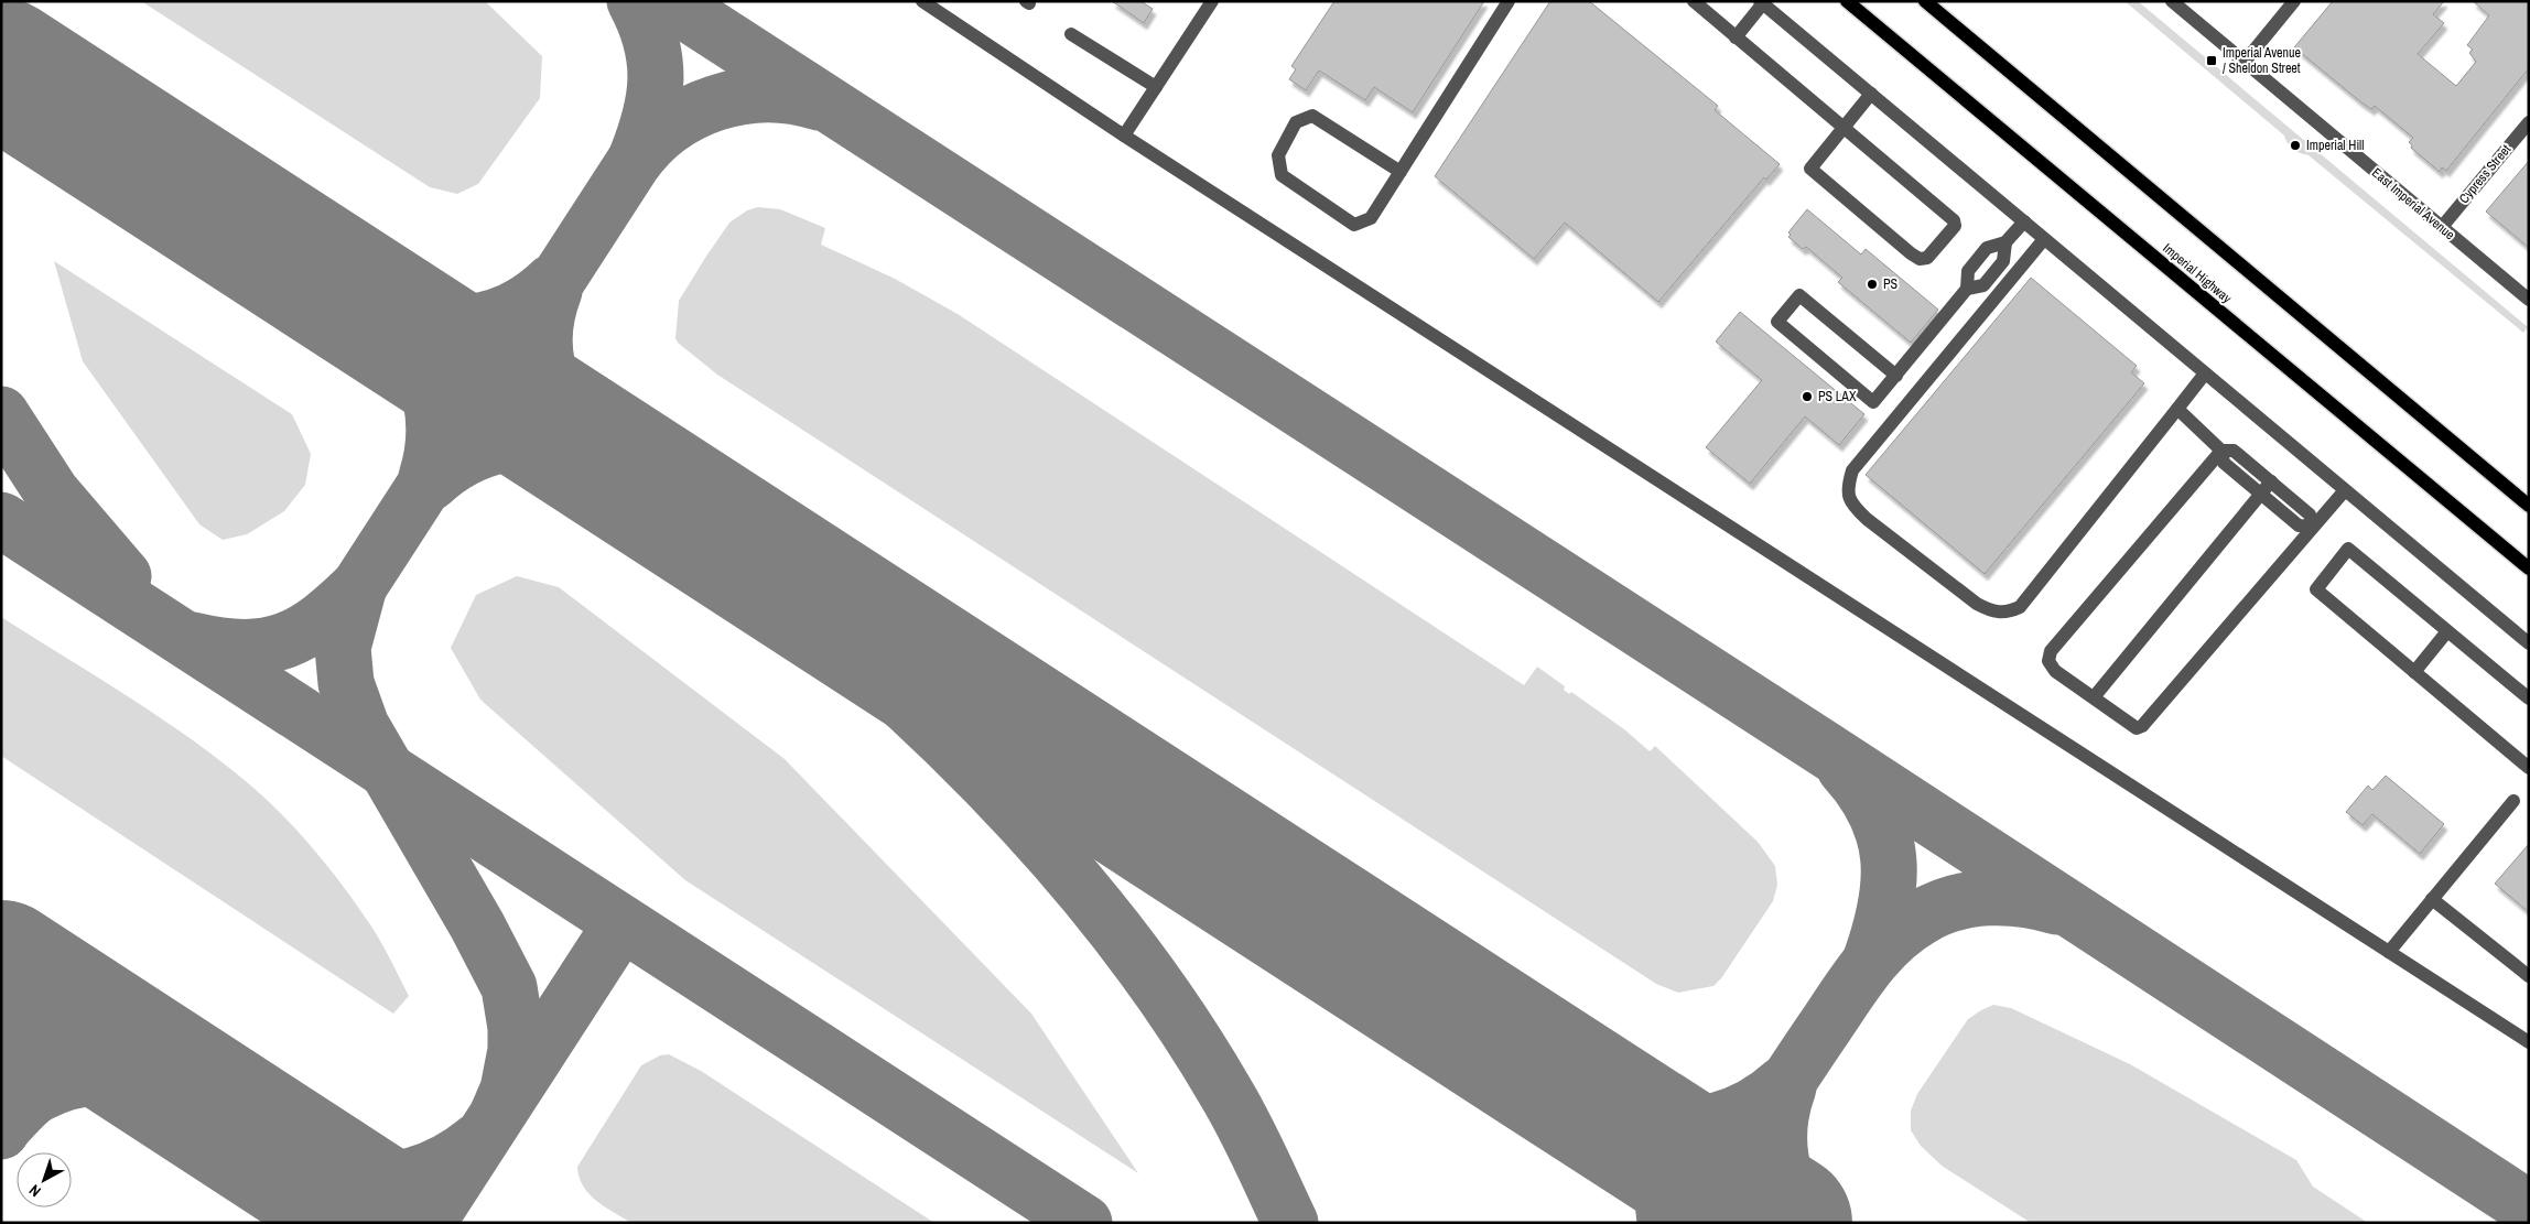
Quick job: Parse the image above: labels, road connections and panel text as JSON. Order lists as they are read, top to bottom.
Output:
{
  "streets": {
    "main road": ["Imperial Highway"],
    "street": ["Cypress Street", "East Imperial Avenue"]
  },
  "crossings": [
    ["Cypress Street", "East Imperial Avenue"]
  ],
  "places": {
    "transit": ["Imperial Avenue / Sheldon Street"],
    "other": ["Imperial Hill", "PS", "PS LAX"]
  },
  "north": "bottom left"
}
